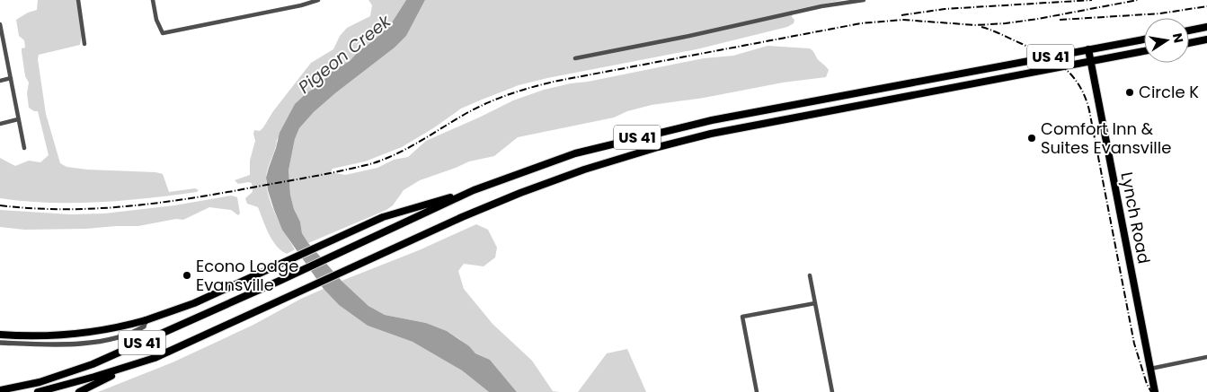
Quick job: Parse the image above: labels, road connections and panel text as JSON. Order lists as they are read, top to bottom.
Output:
{
  "streets": {
    "main road": ["US 41", "Lynch Road"]
  },
  "crossings": [
    ["US 41", "Lynch Road"]
  ],
  "water": ["Pigeon Creek"],
  "places": ["Circle K", "Comfort Inn & Suites Evansville", "Econo Lodge Evansville"],
  "north": "right"
}
